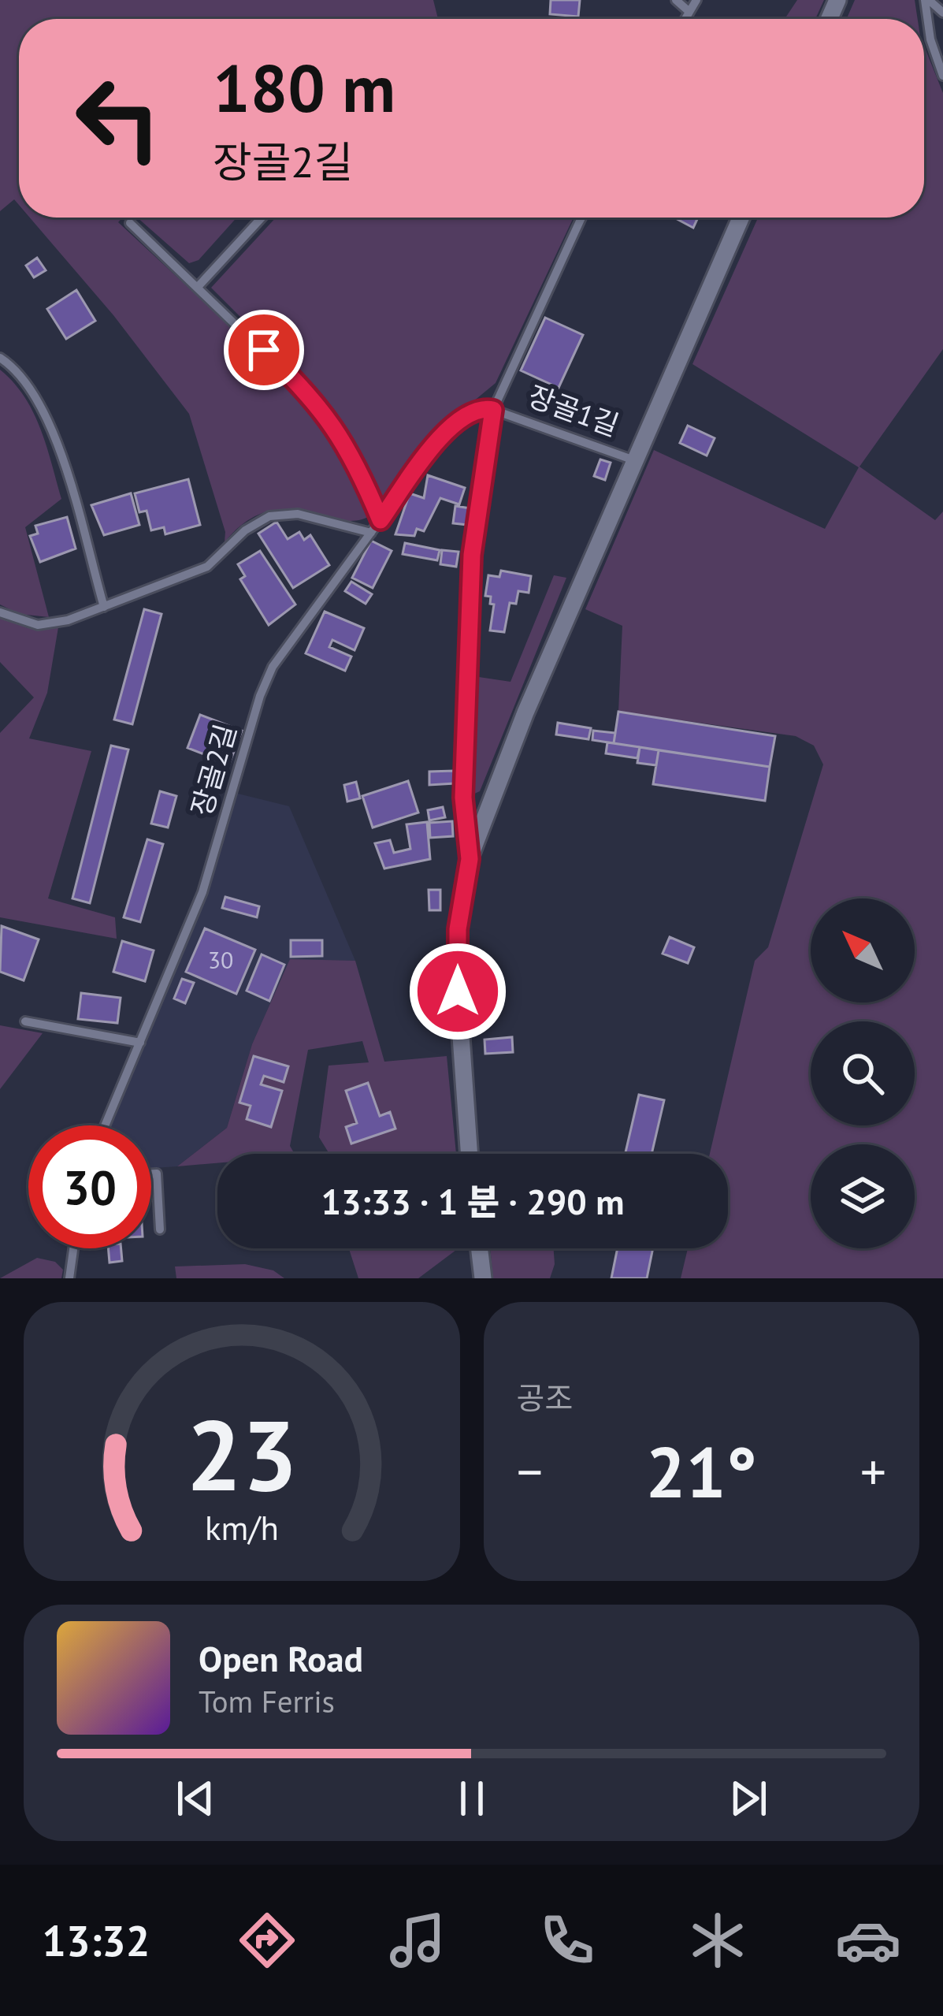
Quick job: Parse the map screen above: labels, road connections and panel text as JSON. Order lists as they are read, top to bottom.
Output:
{
  "streets": {
    "street": ["장골1길"],
    "lane": ["장골2길"]
  },
  "crossings": [
    ["장골1길", "장골2길"]
  ],
  "house_numbers": ["30"],
  "north": "top left",
  "page": {
    "turn": ["180 m", "장골2길"],
    "limit": "30",
    "trip": "13:33 · 1 분 · 290 m",
    "tile": "공조",
    "heat": ["−", "21°", "+"],
    "song": ["Open Road", "Tom Ferris"],
    "tabs": "13:32",
    "gauge": ["23", "km/h"]
  }
}
